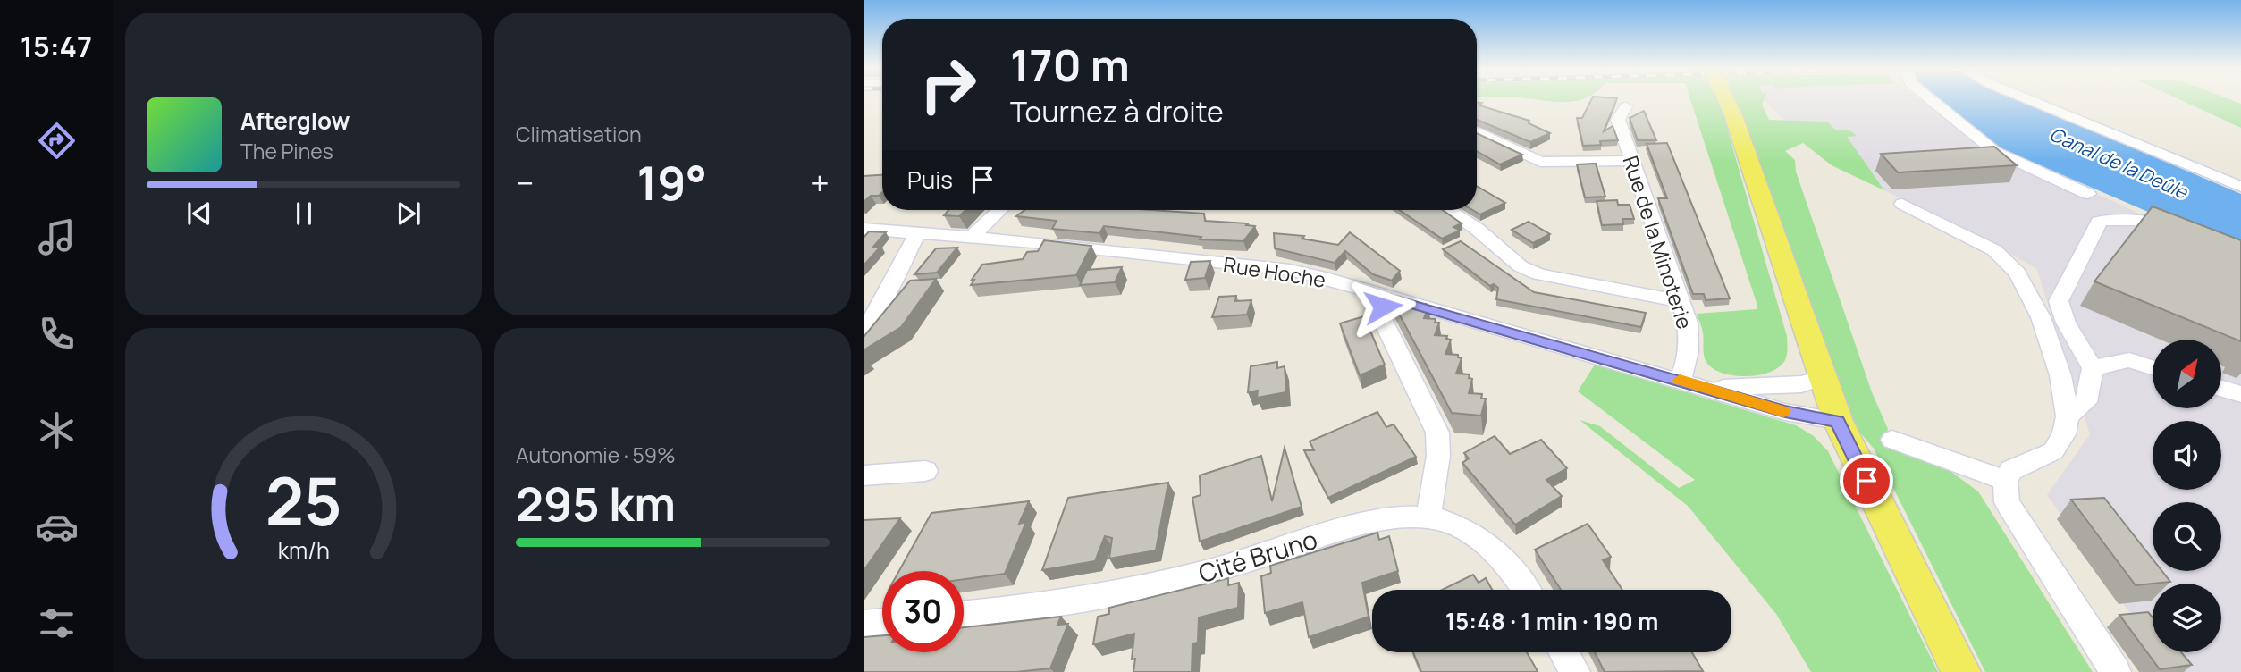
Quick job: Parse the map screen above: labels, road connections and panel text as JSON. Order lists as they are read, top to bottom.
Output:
{
  "streets": {
    "street": ["Rue de la Minoterie", "Rue Hoche", "Cité Bruno"]
  },
  "crossings": [
    ["Rue de la Minoterie", "Rue Hoche"]
  ],
  "water": ["Canal de la Deûle"],
  "north": "top right",
  "page": {
    "tabs": "15:47",
    "tile": [
      "Climatisation",
      ["Autonomie · 59%", "295 km"]
    ],
    "turn": ["170 m", "Tournez à droite"],
    "song": ["Afterglow", "The Pines"],
    "then": "Puis",
    "heat": ["−", "19°", "+"],
    "limit": "30",
    "trip": "15:48 · 1 min · 190 m",
    "gauge": ["25", "km/h"]
  }
}
